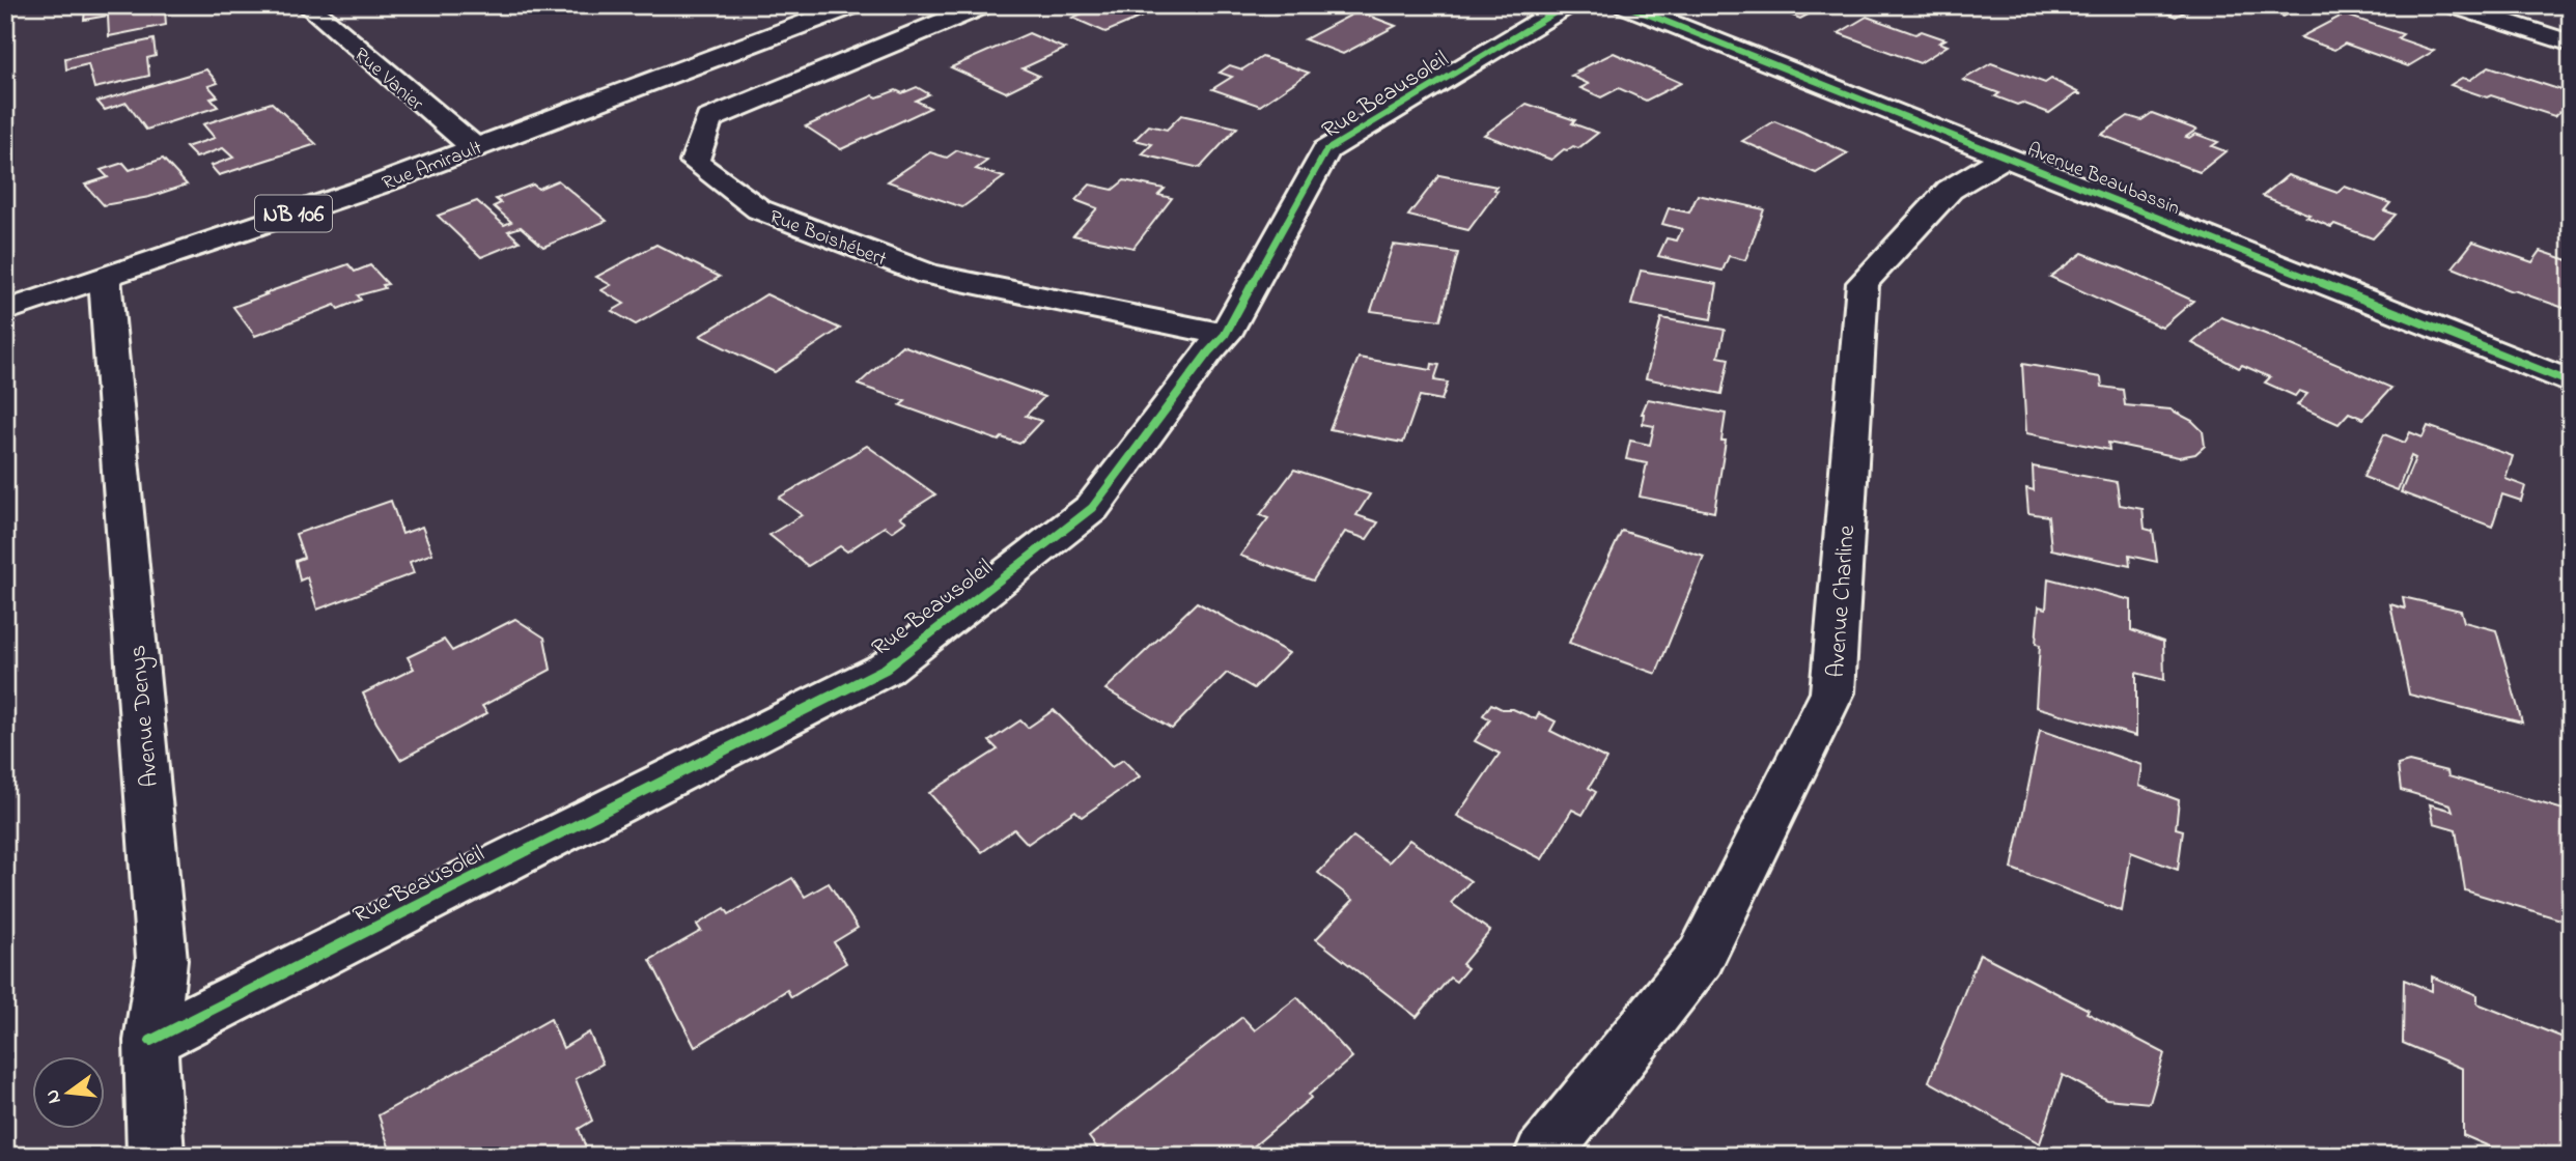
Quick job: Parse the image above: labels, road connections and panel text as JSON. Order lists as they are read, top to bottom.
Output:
{
  "streets": {
    "street": [
      "Rue Vanier",
      "Rue Beausoleil",
      "Rue Amirault",
      "Avenue Beaubassin",
      "NB 106",
      "Rue Boishébert",
      "Avenue Charline",
      "Avenue Denys"
    ]
  },
  "crossings": [
    ["Rue Vanier", "Rue Amirault"],
    ["Rue Beausoleil", "Rue Boishébert"],
    ["Rue Beausoleil", "Avenue Denys"],
    ["Rue Amirault", "Avenue Denys"],
    ["Avenue Beaubassin", "Avenue Charline"]
  ],
  "north": "left"
}
